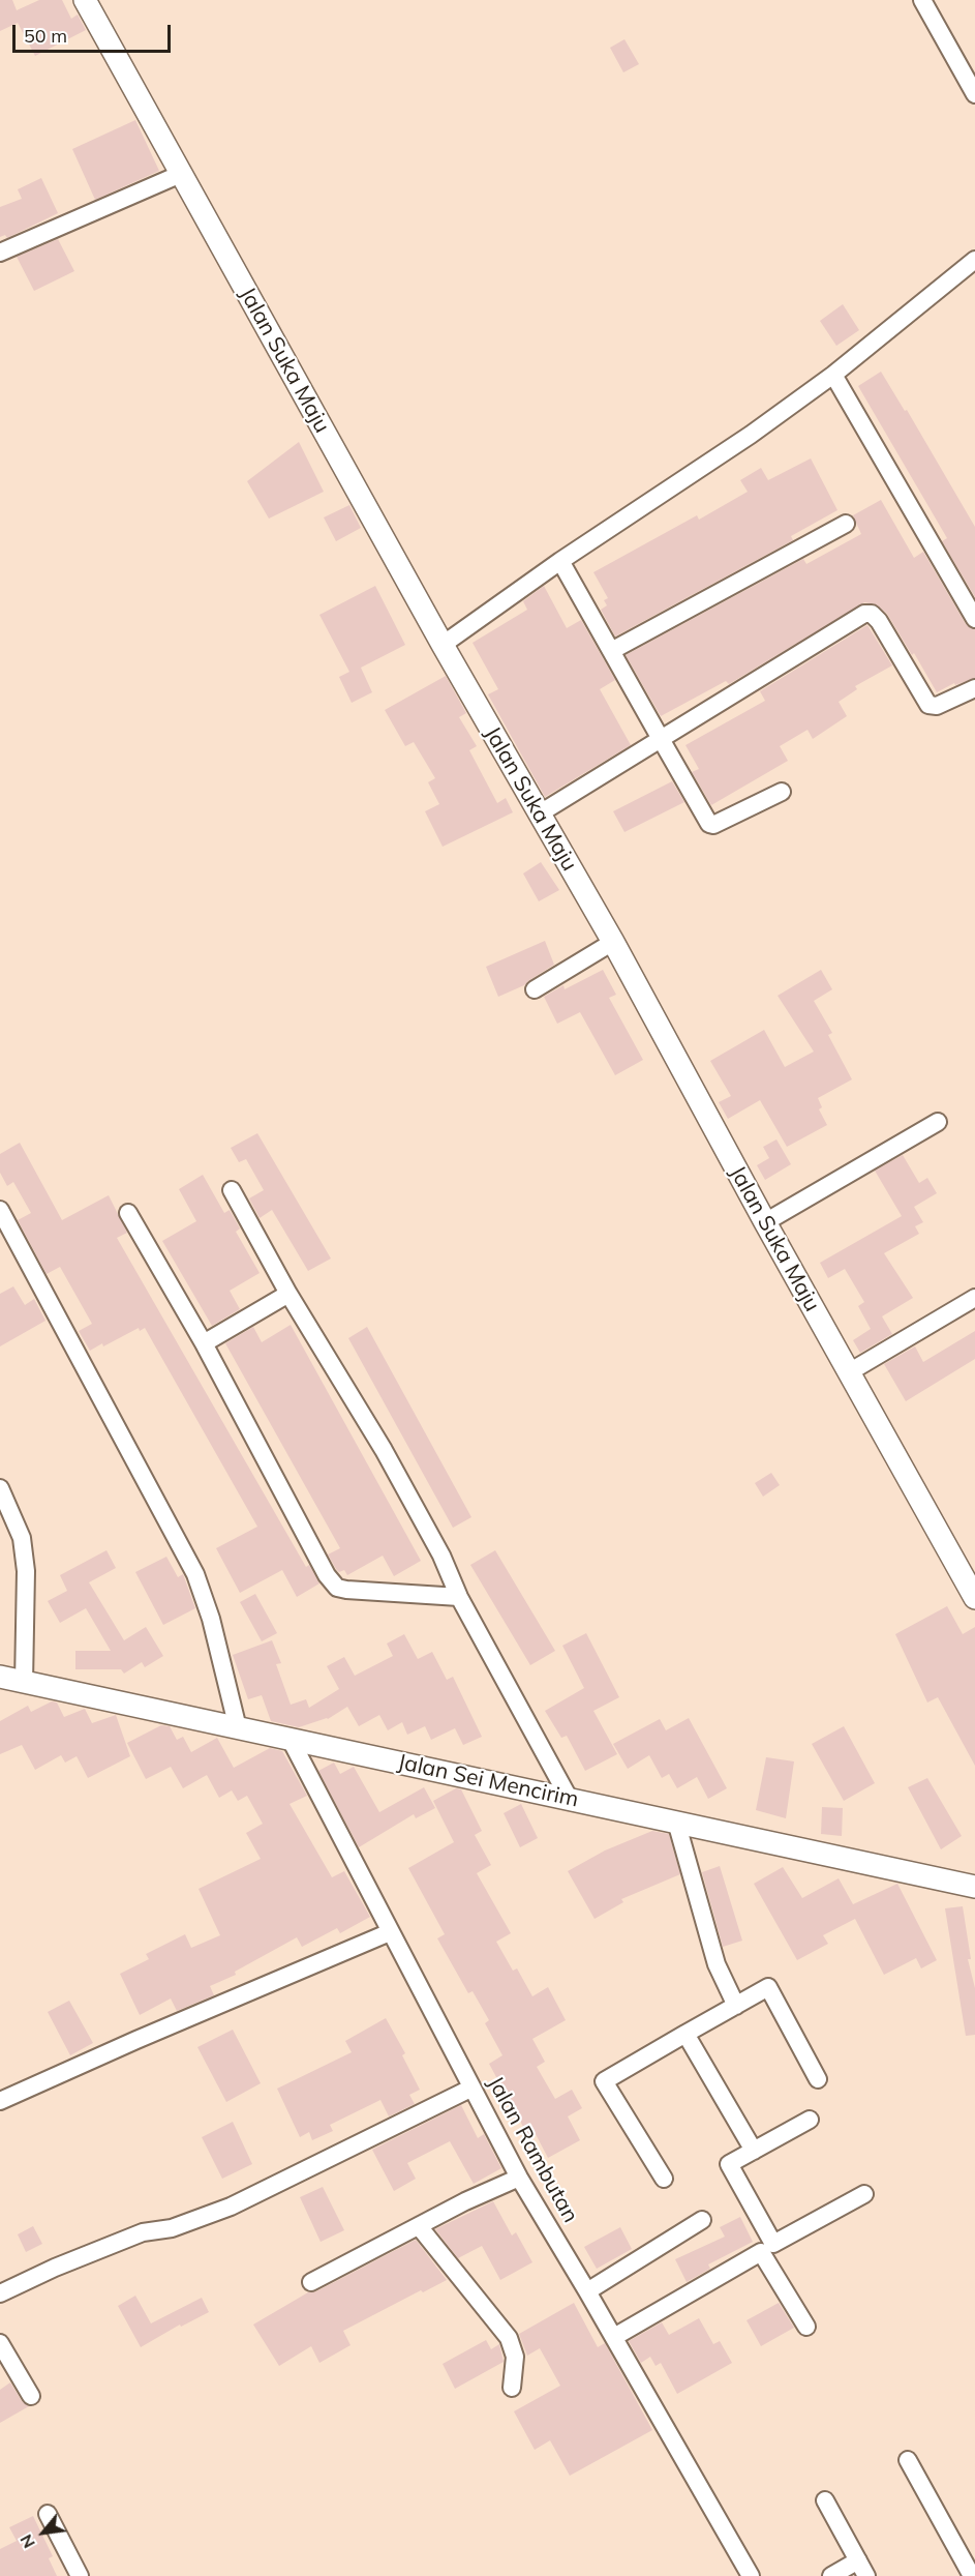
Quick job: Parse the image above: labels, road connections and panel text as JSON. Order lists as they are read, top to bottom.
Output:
{
  "streets": {
    "street": ["Jalan Suka Maju", "Jalan Sei Mencirim", "Jalan Rambutan"]
  },
  "crossings": [
    ["Jalan Sei Mencirim", "Jalan Rambutan"]
  ],
  "scale_bar": "50 m",
  "north": "bottom left"
}
